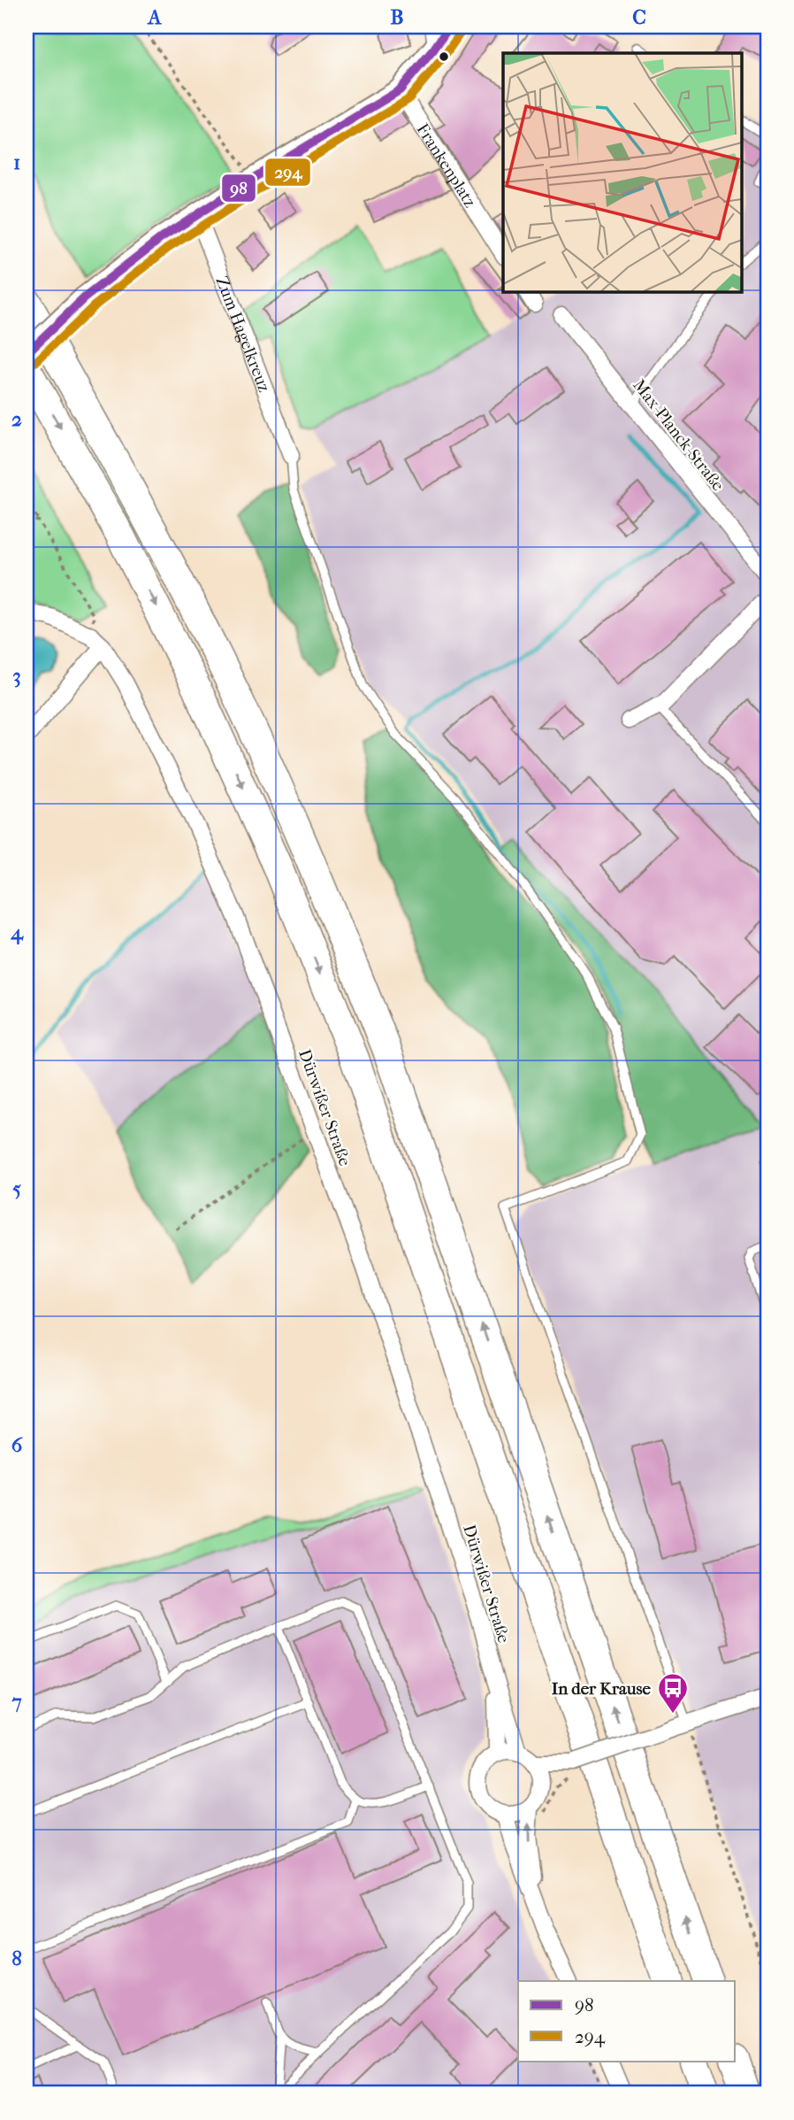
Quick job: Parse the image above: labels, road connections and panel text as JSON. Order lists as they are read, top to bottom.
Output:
{
  "streets": {
    "street": [
      "Frankenplatz",
      "Zum Hagelkreuz",
      "Max-Planck-Straße",
      "Dürwißer Straße"
    ]
  },
  "places": {
    "bus stop": ["In der Krause"]
  },
  "lines": ["transit line 98", "transit line 294"],
  "legend": ["98", "294"],
  "grid": {
    "columns": ["A", "B", "C"],
    "rows": [
      "1",
      "2",
      "3",
      "4",
      "5",
      "6",
      "7",
      "8"
    ]
  }
}
